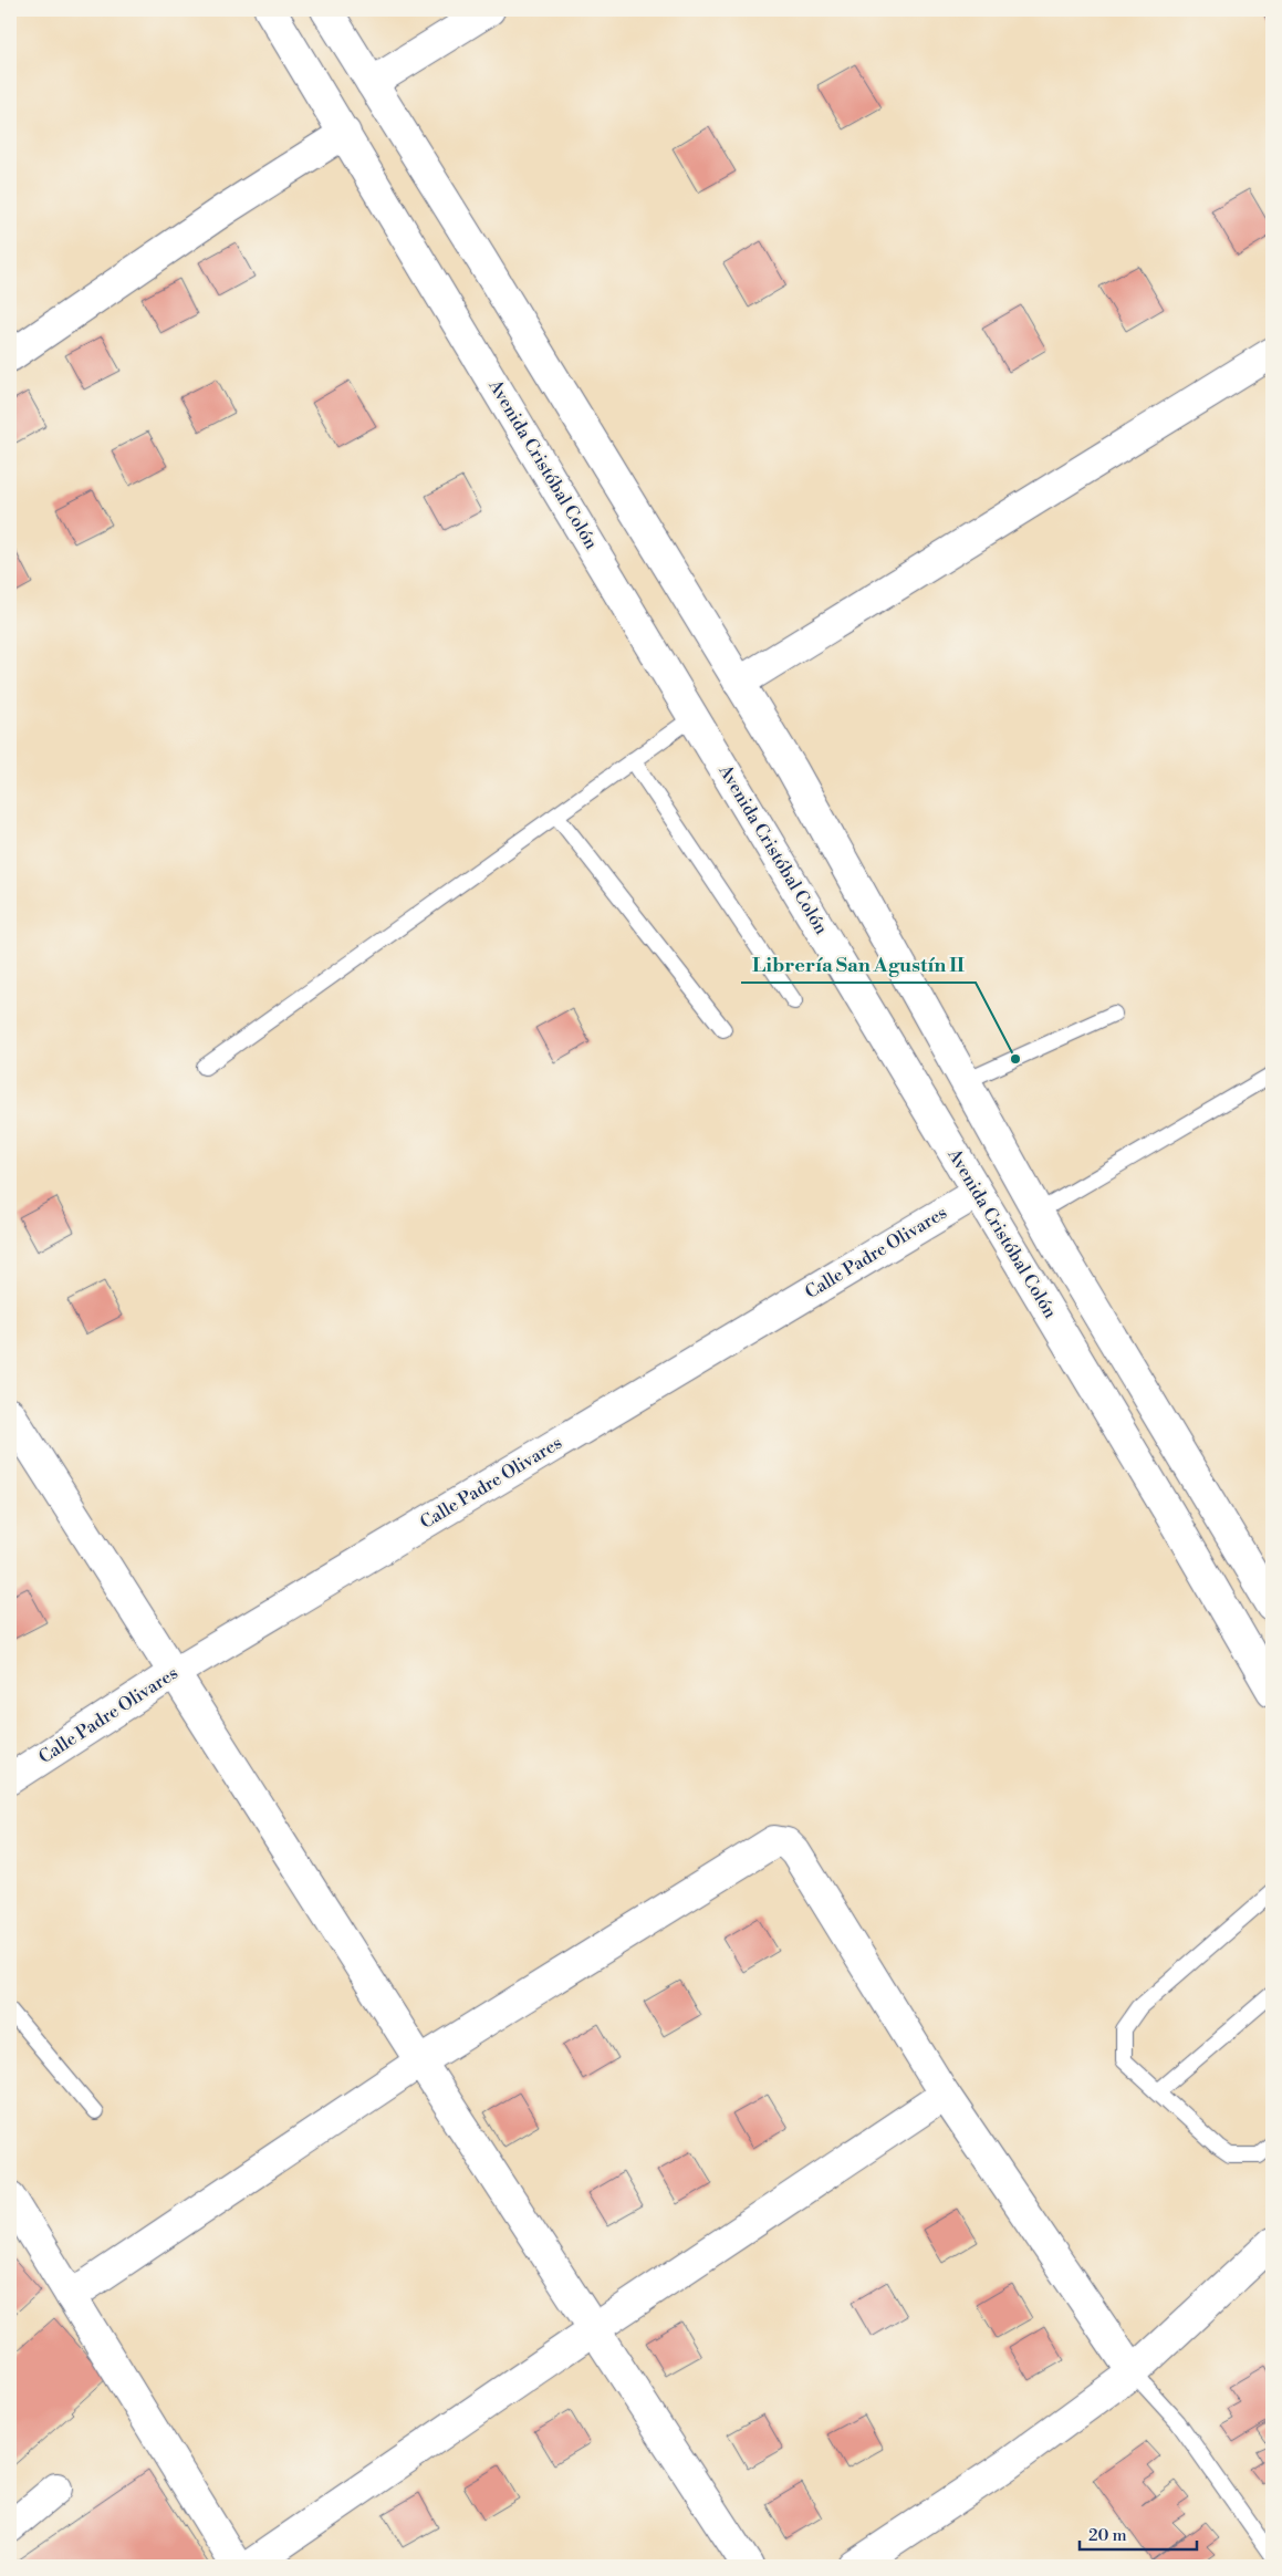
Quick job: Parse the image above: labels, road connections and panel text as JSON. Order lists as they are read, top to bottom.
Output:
{
  "streets": {
    "street": ["Avenida Cristóbal Colón", "Calle Padre Olivares"]
  },
  "crossings": [
    ["Avenida Cristóbal Colón", "Calle Padre Olivares"]
  ],
  "places": ["Librería San Agustín II"],
  "scale_bar": "20 m"
}
